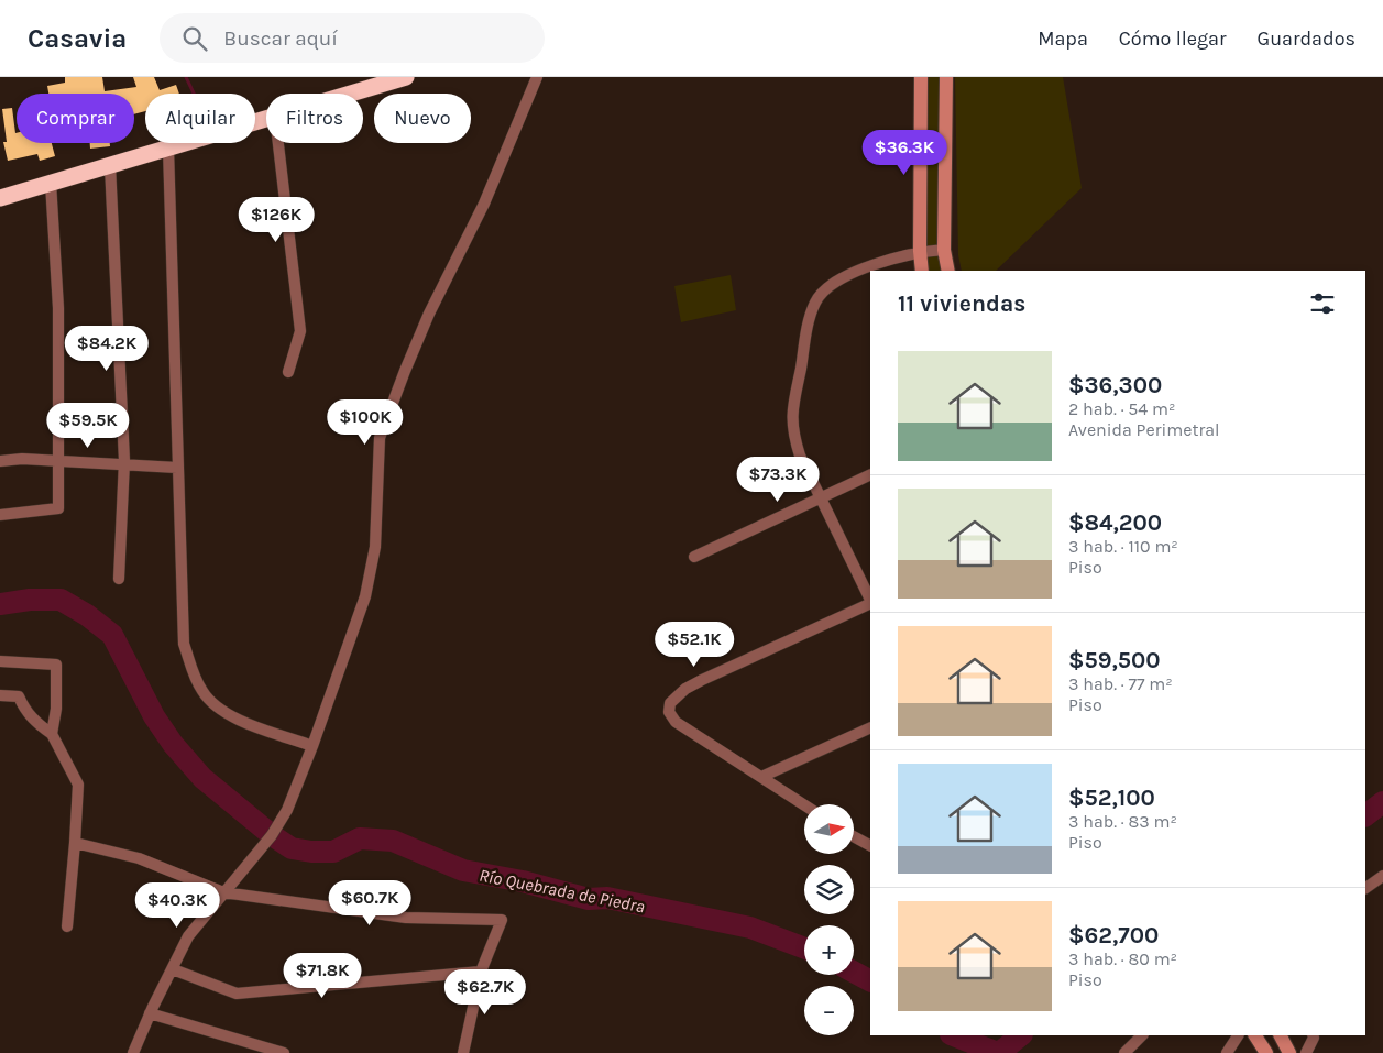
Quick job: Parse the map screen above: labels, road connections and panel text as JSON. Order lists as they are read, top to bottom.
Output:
{
  "water": ["Río Quebrada de Piedra"],
  "north": "right",
  "page": {
    "header": "Casavia",
    "search": "Buscar aquí",
    "nav": ["Mapa", "Cómo llegar", "Guardados"],
    "chip": [
      "Comprar",
      "Alquilar",
      "Filtros",
      "Nuevo"
    ],
    "price": [
      "$36.3K",
      "$126K",
      "$84.2K",
      "$100K",
      "$59.5K",
      "$73.3K",
      "$52.1K",
      "$60.7K",
      "$40.3K",
      "$71.8K",
      "$62.7K"
    ],
    "heading": "11 viviendas",
    "list": [
      {
        "name": "$36,300",
        "note": "2 hab. · 54 m² · Avenida Perimetral"
      },
      {
        "name": "$84,200",
        "note": "3 hab. · 110 m² · Piso"
      },
      {
        "name": "$59,500",
        "note": "3 hab. · 77 m² · Piso"
      },
      {
        "name": "$52,100",
        "note": "3 hab. · 83 m² · Piso"
      },
      {
        "name": "$62,700",
        "note": "3 hab. · 80 m² · Piso"
      }
    ],
    "map_buttons": ["+", "−"]
  }
}
